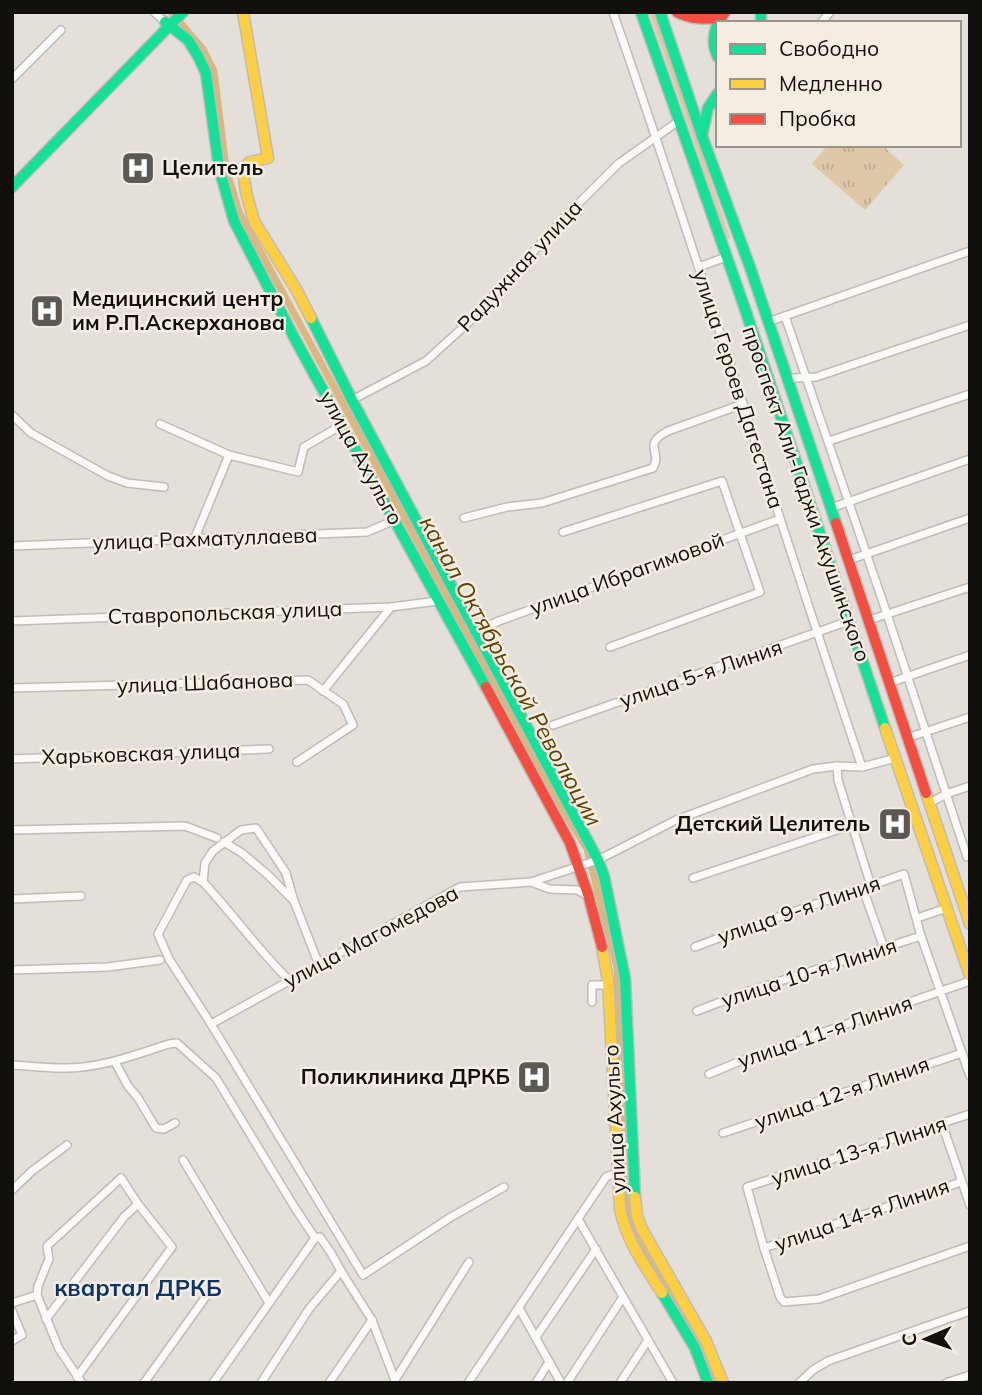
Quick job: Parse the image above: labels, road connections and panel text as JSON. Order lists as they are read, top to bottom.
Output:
{
  "streets": {
    "main road": ["улица Ахульго", "проспект Али-Гаджи Акушинского"],
    "street": [
      "Радужная улица",
      "улица Героев Дагестана",
      "улица Рахматуллаева",
      "улица Ибрагимовой",
      "Ставропольская улица",
      "улица 5-я Линия",
      "улица Шабанова",
      "Харьковская улица",
      "улица 9-я Линия",
      "улица Магомедова",
      "улица 10-я Линия",
      "улица 11-я Линия",
      "улица 12-я Линия",
      "улица 13-я Линия",
      "улица 14-я Линия"
    ]
  },
  "crossings": [
    ["Радужная улица", "улица Героев Дагестана"],
    ["Радужная улица", "проспект Али-Гаджи Акушинского"],
    ["улица Героев Дагестана", "улица Ибрагимовой"],
    ["улица Героев Дагестана", "улица 5-я Линия"],
    ["улица Ахульго", "улица Рахматуллаева"],
    ["улица Ахульго", "Ставропольская улица"],
    ["улица Ахульго", "улица Магомедова"],
    ["проспект Али-Гаджи Акушинского", "улица 5-я Линия"],
    ["проспект Али-Гаджи Акушинского", "улица 11-я Линия"],
    ["улица 13-я Линия", "улица 14-я Линия"]
  ],
  "districts": ["квартал ДРКБ"],
  "water": ["канал Октябрьской Революции"],
  "places": {
    "hospital": [
      "Целитель",
      "Медицинский центр им Р.П.Аскерханова",
      "Детский Целитель",
      "Поликлиника ДРКБ"
    ]
  },
  "legend": ["Свободно", "Медленно", "Пробка"],
  "north": "left"
}
